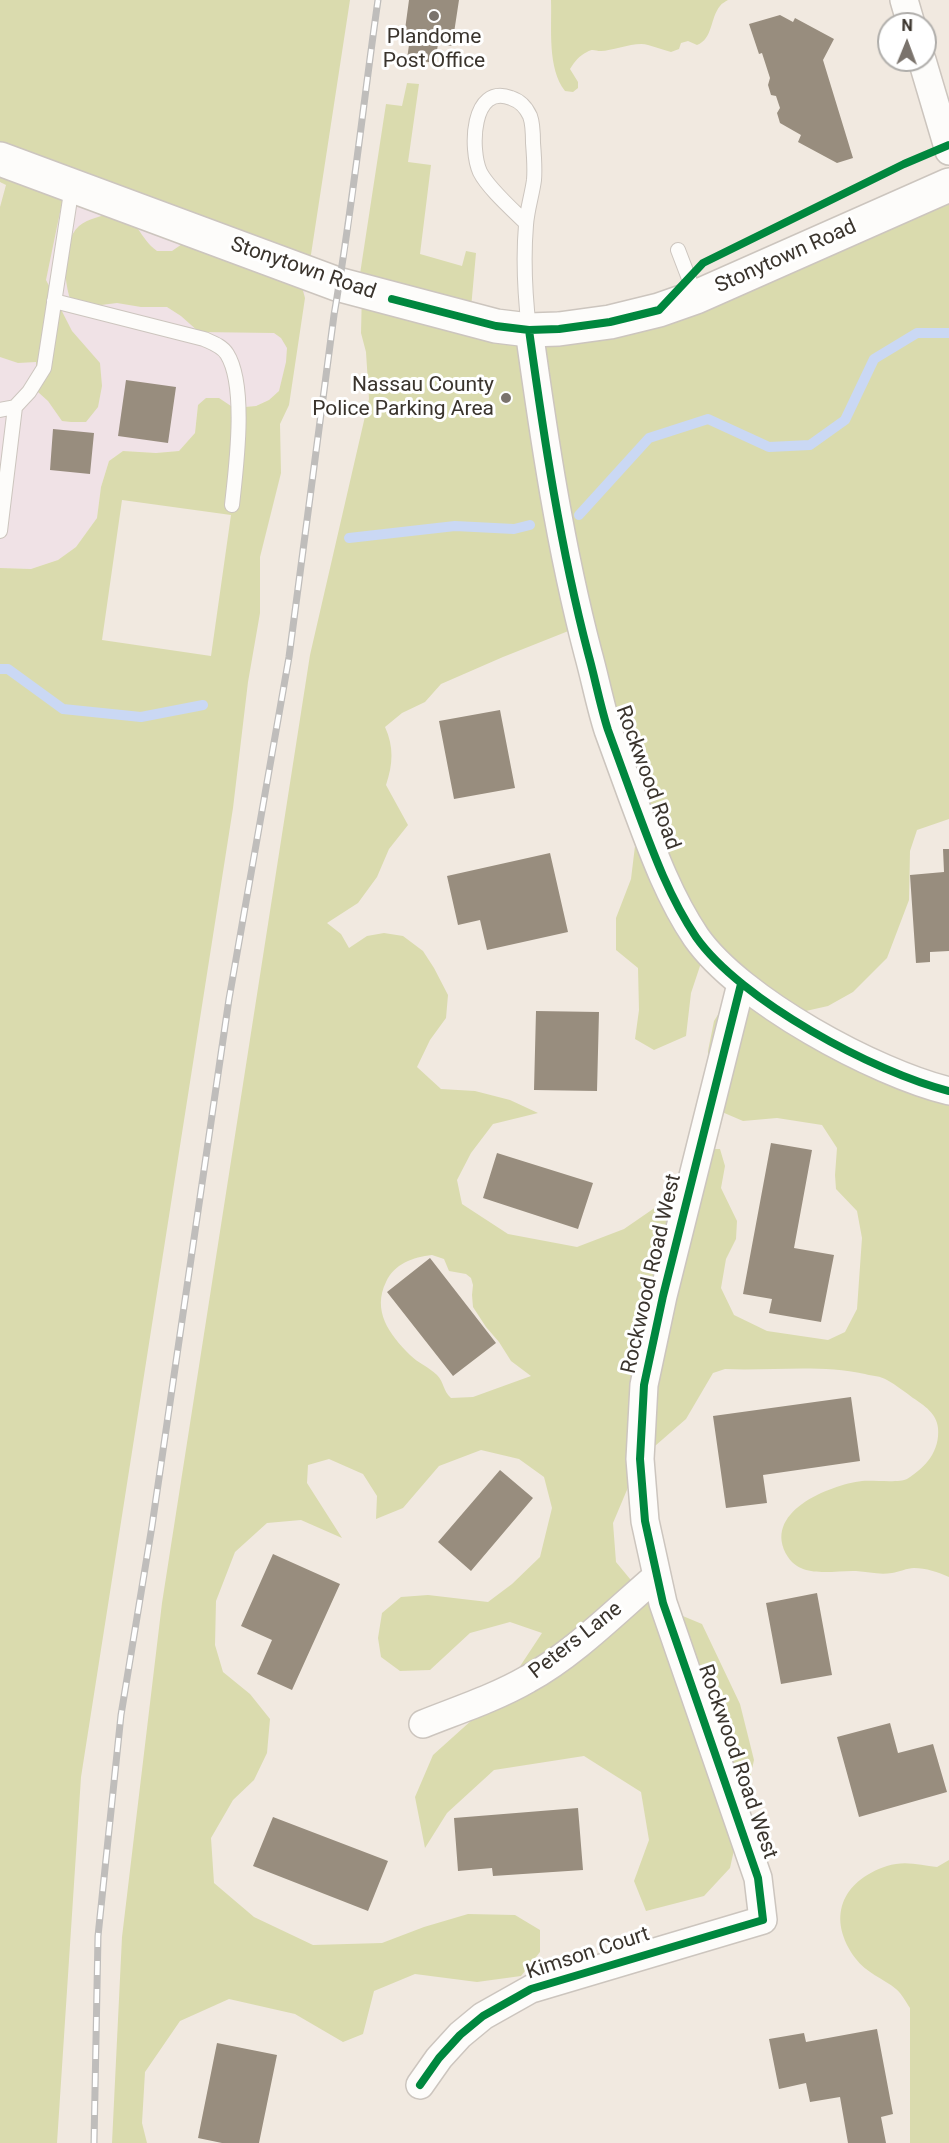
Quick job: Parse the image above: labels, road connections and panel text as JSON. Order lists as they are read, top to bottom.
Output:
{
  "streets": {
    "main road": ["Stonytown Road"],
    "street": [
      "Rockwood Road",
      "Rockwood Road West",
      "Peters Lane",
      "Kimson Court"
    ]
  },
  "crossings": [
    ["Stonytown Road", "Rockwood Road"],
    ["Rockwood Road", "Rockwood Road West"],
    ["Rockwood Road West", "Peters Lane"],
    ["Rockwood Road West", "Kimson Court"]
  ],
  "places": ["Plandome Post Office", "Nassau County Police Parking Area"],
  "north": "top"
}
